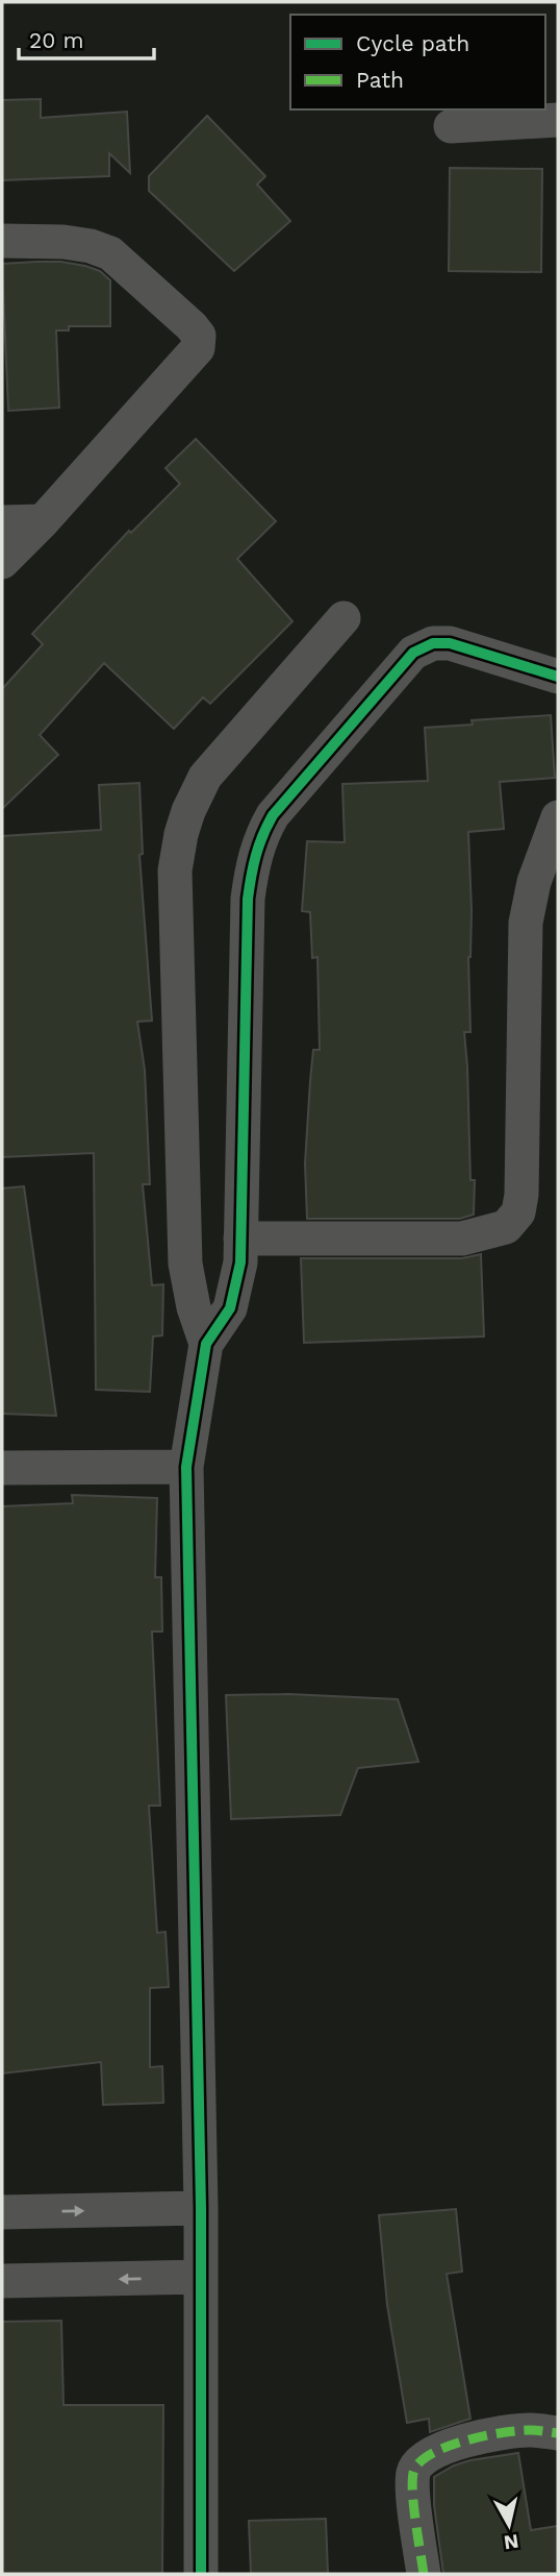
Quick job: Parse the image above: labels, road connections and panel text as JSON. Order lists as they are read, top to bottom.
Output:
{
  "legend": ["Cycle path", "Path"],
  "scale_bar": "20 m",
  "north": "bottom"
}
